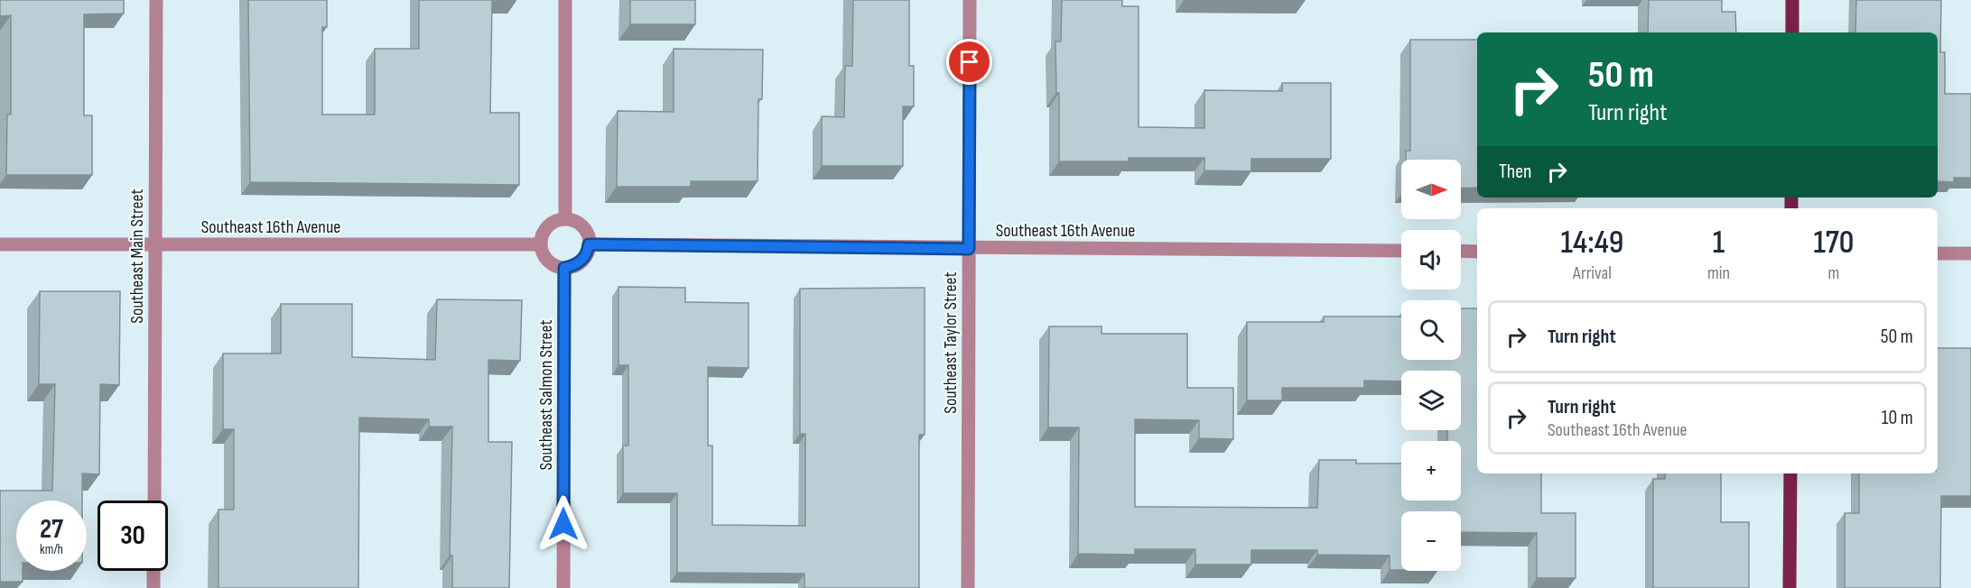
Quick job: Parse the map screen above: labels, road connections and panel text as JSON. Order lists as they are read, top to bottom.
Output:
{
  "streets": {
    "street": [
      "Southeast 16th Avenue",
      "Southeast Main Street",
      "Southeast Taylor Street",
      "Southeast Salmon Street"
    ]
  },
  "crossings": [
    ["Southeast 16th Avenue", "Southeast Main Street"],
    ["Southeast 16th Avenue", "Southeast Taylor Street"],
    ["Southeast 16th Avenue", "Southeast Salmon Street"]
  ],
  "north": "right",
  "page": {
    "turn": ["50 m", "Turn right"],
    "then": "Then",
    "map_buttons": ["+", "−"],
    "eta": [
      "14:49",
      "Arrival",
      "1",
      "min",
      "170",
      "m"
    ],
    "list": [
      {
        "name": "Turn right",
        "value": "50 m"
      },
      {
        "name": "Turn right",
        "note": "Southeast 16th Avenue",
        "value": "10 m"
      }
    ],
    "speed": "27 km/h",
    "limit": "30"
  }
}
